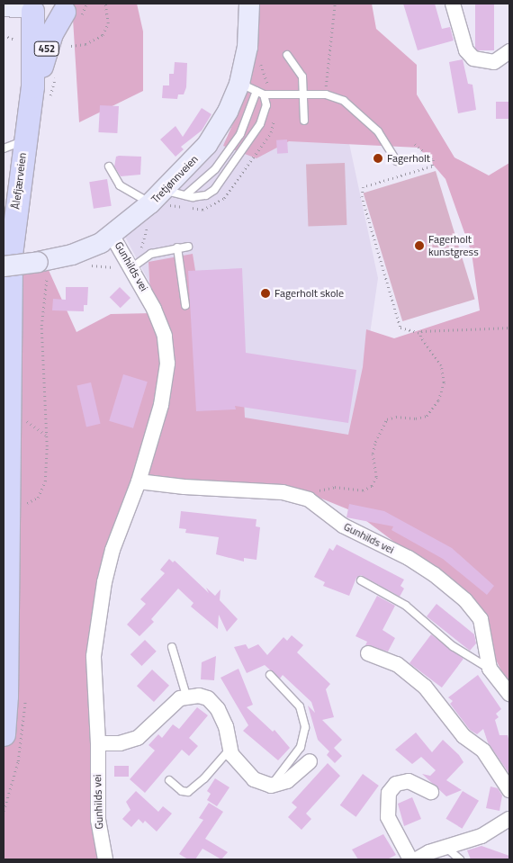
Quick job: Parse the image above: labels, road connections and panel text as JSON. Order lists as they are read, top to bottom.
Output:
{
  "streets": {
    "main road": ["452", "Ålefjærveien"],
    "street": ["Tretjønnveien", "Gunhilds vei"]
  },
  "crossings": [
    ["Tretjønnveien", "Gunhilds vei"]
  ],
  "places": ["Fagerholt", "Fagerholt kunstgress", "Fagerholt skole"]
}
